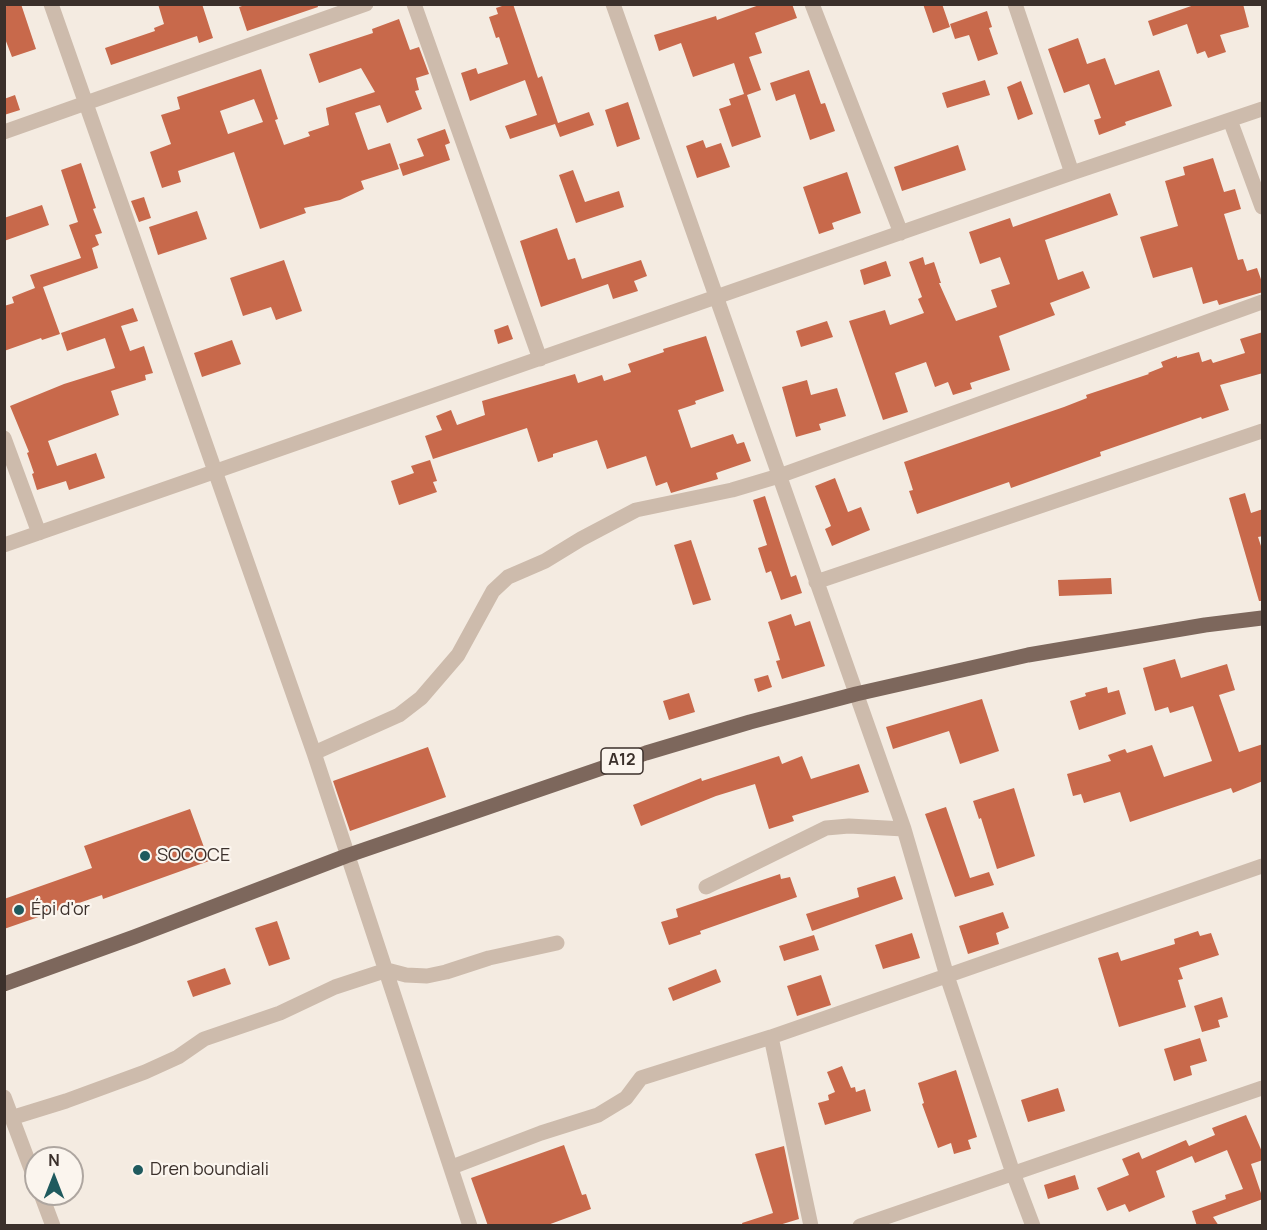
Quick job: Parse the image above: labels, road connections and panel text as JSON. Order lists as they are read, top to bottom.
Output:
{
  "streets": {
    "main road": ["A12"]
  },
  "places": ["SOCOCE", "Épi d'or", "Dren boundiali"],
  "north": "top"
}
